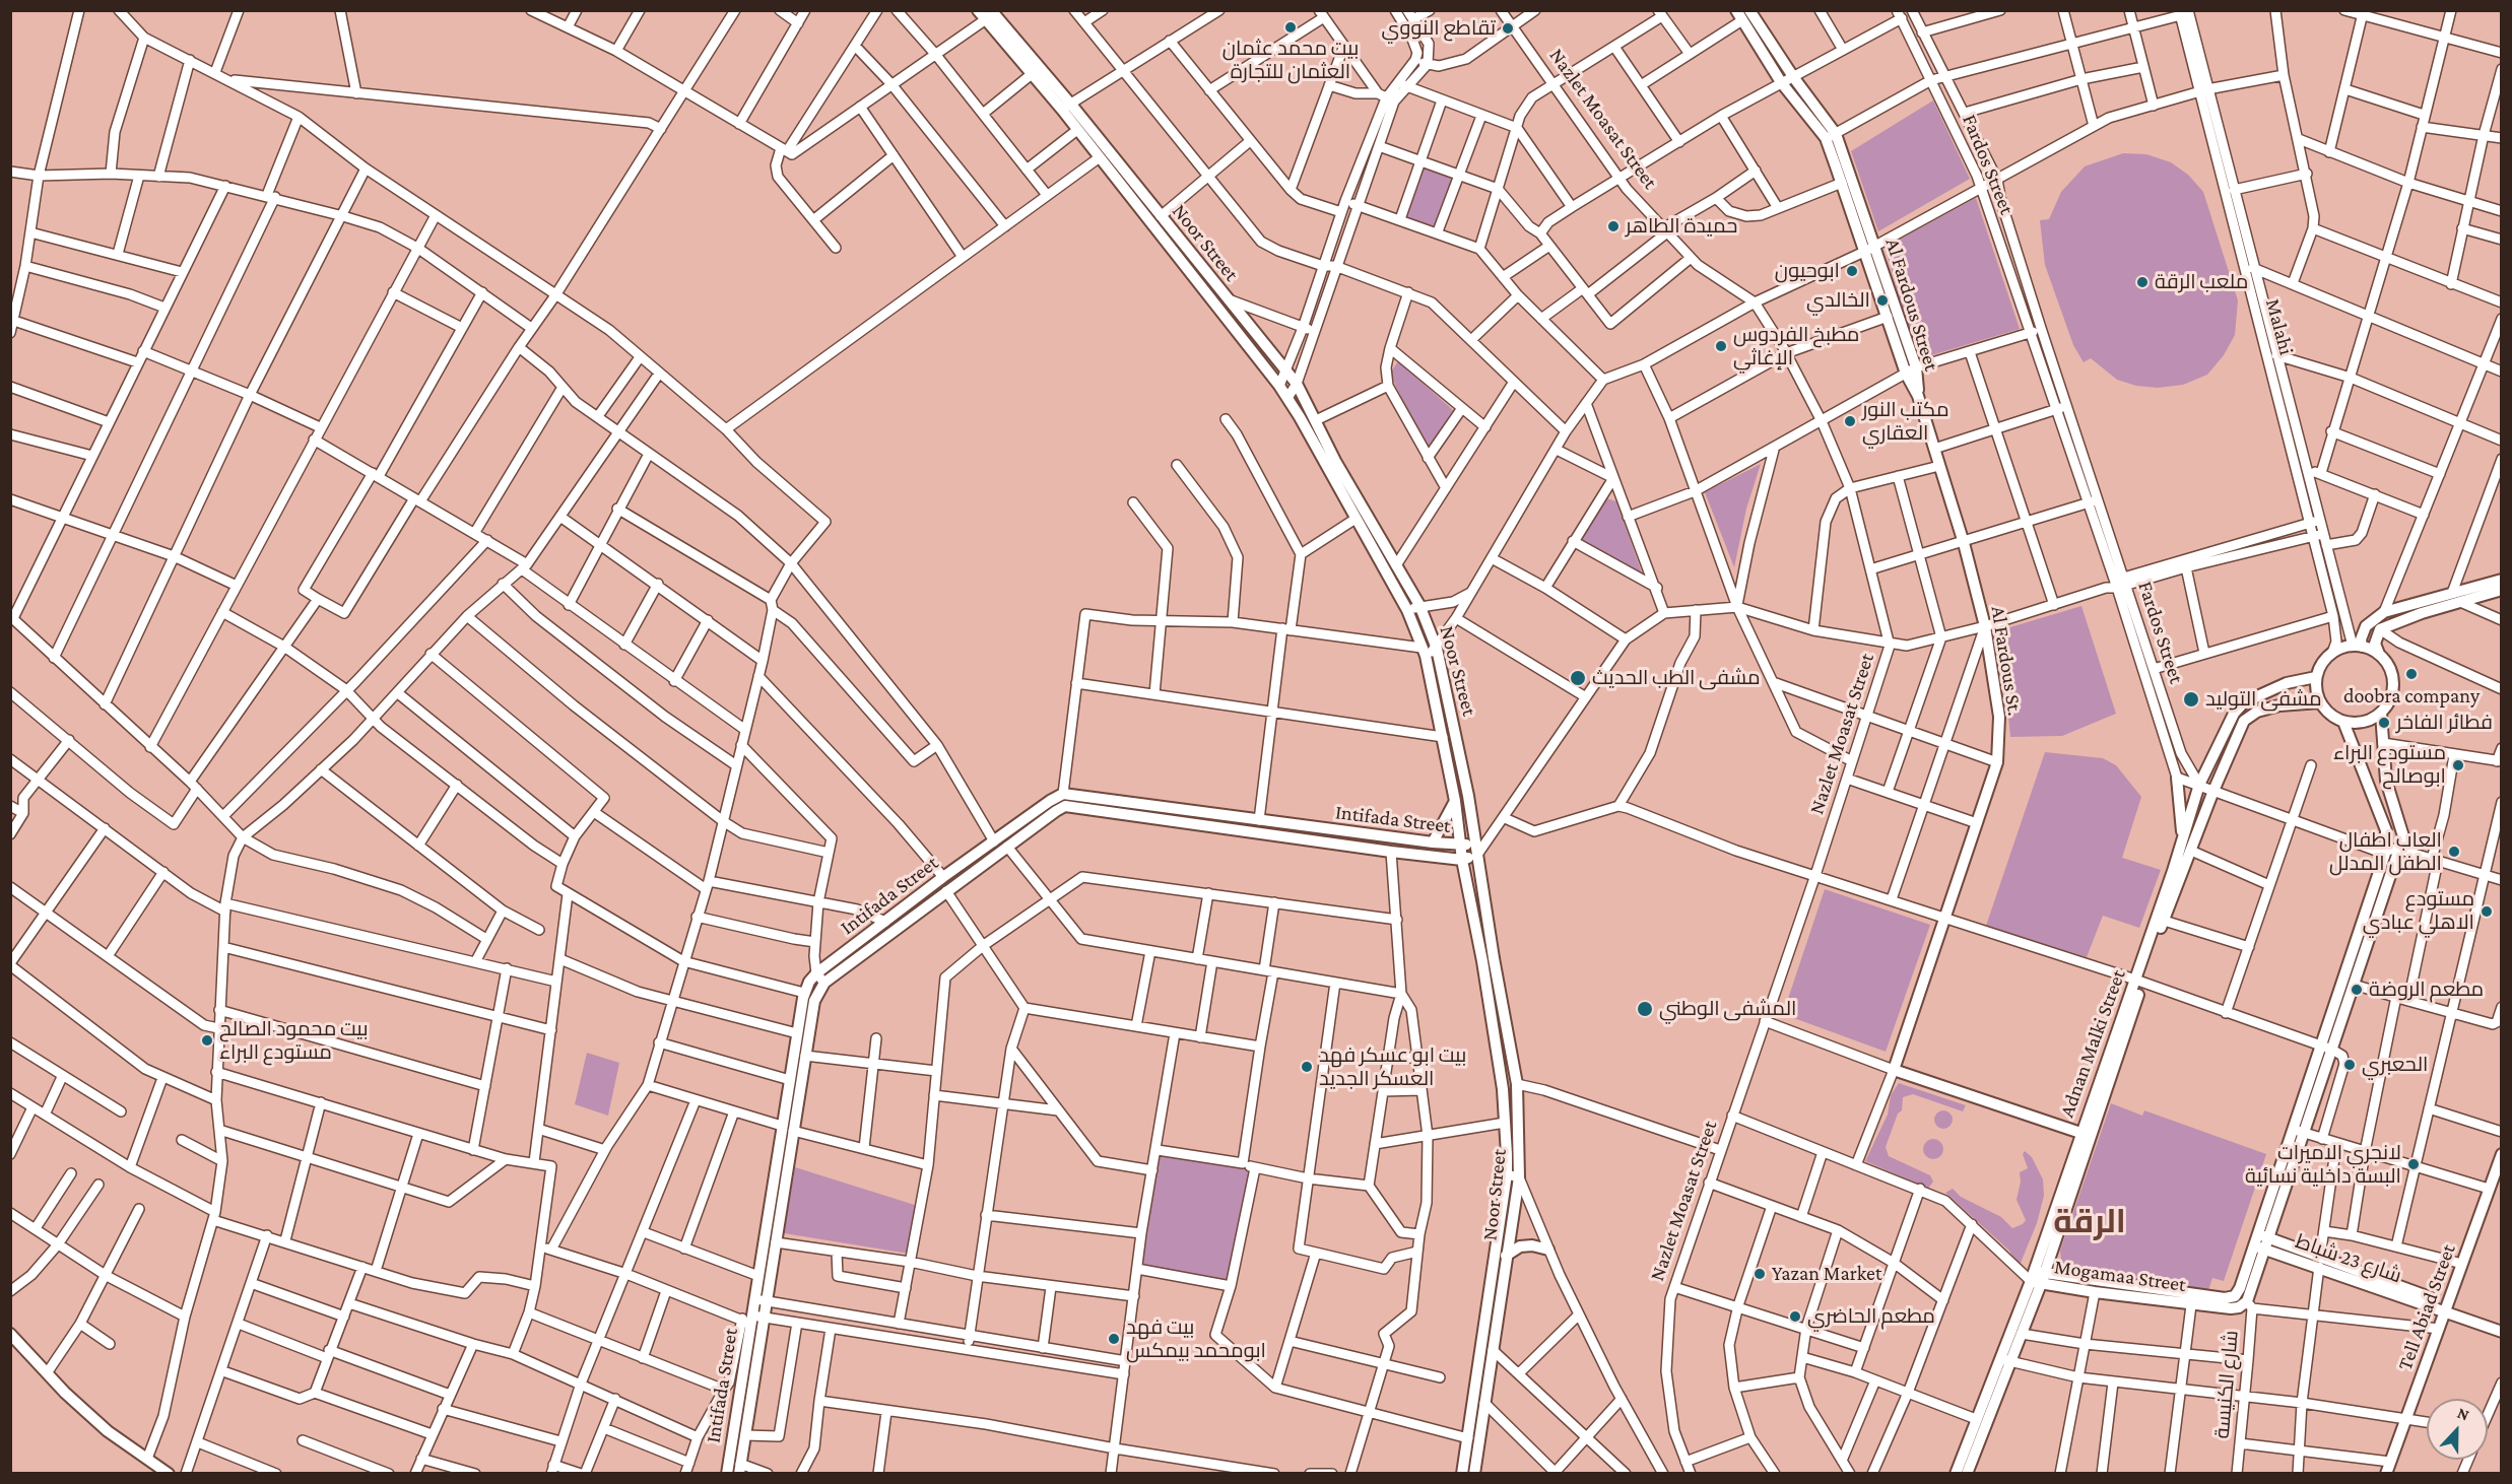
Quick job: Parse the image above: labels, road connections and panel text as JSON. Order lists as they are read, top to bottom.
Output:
{
  "streets": {
    "main road": [
      "Noor Street",
      "Al Fardous Street",
      "Al Fardous St.",
      "Intifada Street",
      "Adnan Malki Street",
      "شارع 23 شباط",
      "Mogamaa Street",
      "Tell Abiad Street"
    ],
    "street": [
      "Nazlet Moasat Street",
      "Fardos Street",
      "Malahi",
      "شارع الكنيسة"
    ]
  },
  "crossings": [
    ["Fardos Street", "Adnan Malki Street"],
    ["Noor Street", "Intifada Street"],
    ["Al Fardous Street", "Al Fardous St."],
    ["Malahi", "Adnan Malki Street"],
    ["Malahi", "Mogamaa Street"],
    ["Adnan Malki Street", "Mogamaa Street"],
    ["شارع 23 شباط", "Mogamaa Street"],
    ["شارع 23 شباط", "Tell Abiad Street"],
    ["Mogamaa Street", "شارع الكنيسة"]
  ],
  "districts": ["الرقة"],
  "places": [
    "بيت محمد عثمان العثمان للتجارة",
    "تقاطع النووي",
    "حميدة الطاهر",
    "ابوحيون",
    "ملعب الرقة",
    "الخالدي",
    "مطبخ الفردوس الإغاثي",
    "مكتب النور العقاري",
    "doobra company",
    "مشفى الطب الحديث",
    "مشفى التوليد",
    "فطائر الفاخر",
    "مستودع البراء ابوصالح",
    "العاب اطفال الطفل المدلل",
    "مستودع الاهلي عبادي",
    "مطعم الروضة",
    "المشفى الوطني",
    "بيت محمود الصالح مستودع البراء",
    "الحعبري",
    "بيت ابو عسكر فهد العسكر الجديد",
    "لانجري الاميرات البسة داخلية نسائية",
    "Yazan Market",
    "مطعم الحاضري",
    "بيت فهد ابومحمد بيمكس"
  ],
  "north": "top"
}
